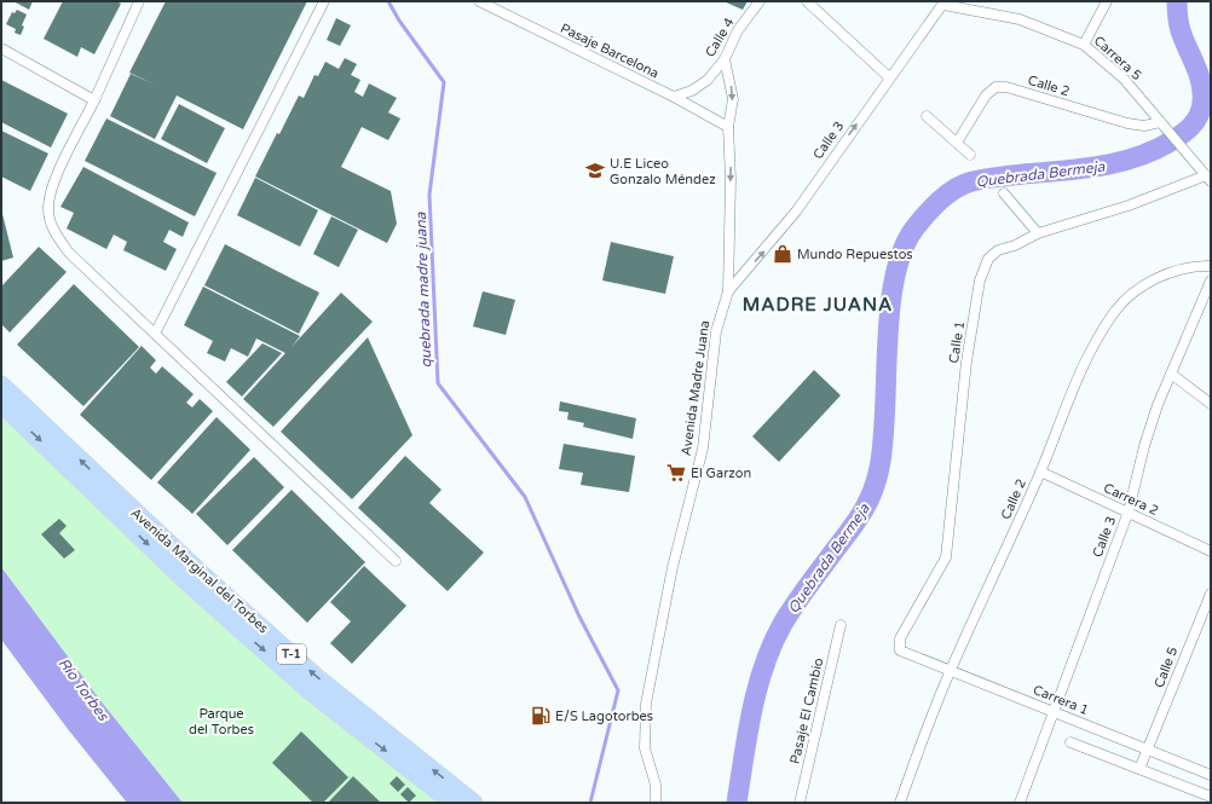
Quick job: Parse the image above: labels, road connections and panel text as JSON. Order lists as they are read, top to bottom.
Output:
{
  "streets": {
    "highway": ["Avenida Marginal del Torbes", "T-1"],
    "street": [
      "Calle 4",
      "Pasaje Barcelona",
      "Carrera 5",
      "Calle 2",
      "Calle 3",
      "Calle 1",
      "Avenida Madre Juana",
      "Carrera 2",
      "Calle 5",
      "Carrera 1",
      "Pasaje El Cambio"
    ]
  },
  "crossings": [
    ["Calle 4", "Pasaje Barcelona"],
    ["Calle 4", "Avenida Madre Juana"],
    ["Pasaje Barcelona", "Avenida Madre Juana"],
    ["Carrera 5", "Calle 2"],
    ["Carrera 5", "Calle 3"],
    ["Carrera 5", "Calle 1"],
    ["Calle 2", "Carrera 2"],
    ["Calle 2", "Carrera 1"],
    ["Calle 3", "Avenida Madre Juana"],
    ["Calle 3", "Carrera 2"],
    ["Calle 3", "Carrera 1"],
    ["Calle 1", "Carrera 1"],
    ["Calle 5", "Carrera 1"]
  ],
  "districts": ["MADRE JUANA"],
  "water": ["Quebrada Bermeja", "quebrada madre juana", "Río Torbes"],
  "parks": ["Parque del Torbes"],
  "places": {
    "school or university": ["U.E Liceo Gonzalo Méndez"],
    "shop": ["Mundo Repuestos"],
    "supermarket": ["El Garzon"],
    "fuel station": ["E/S Lagotorbes"]
  }
}
